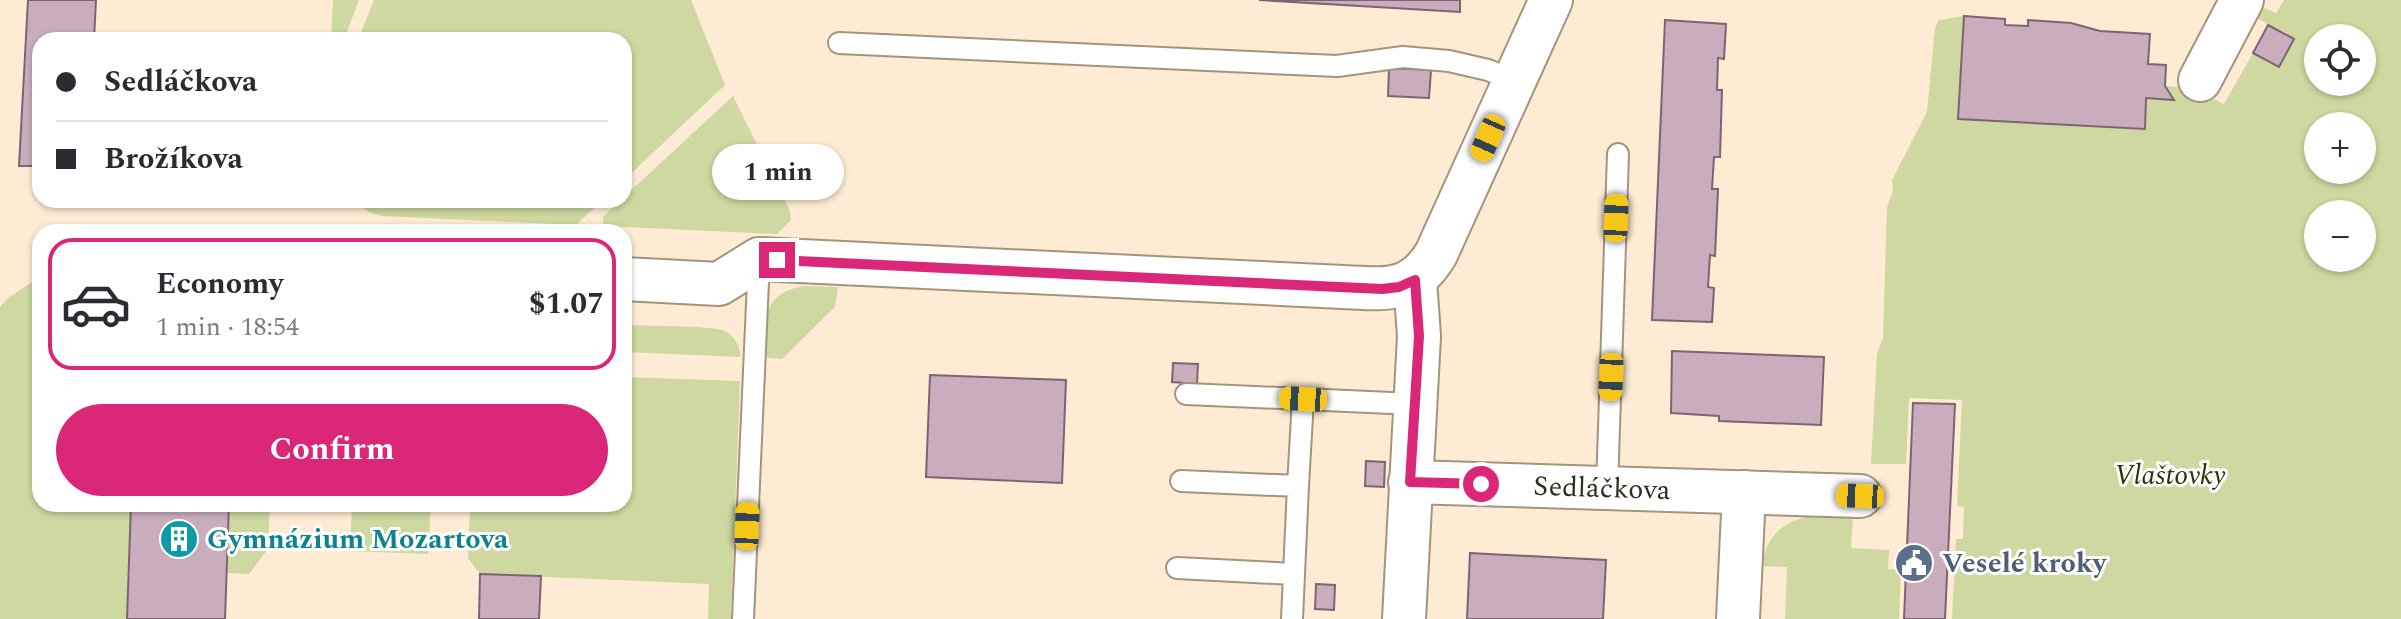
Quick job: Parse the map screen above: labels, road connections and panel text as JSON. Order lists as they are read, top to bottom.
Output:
{
  "streets": {
    "street": ["Sedláčkova"]
  },
  "parks": ["Vlaštovky"],
  "places": {
    "building": ["Gymnázium Mozartova"],
    "public building": ["Veselé kroky"]
  },
  "page": {
    "map_buttons": ["+", "−"],
    "banner": ["Sedláčkova", "Brožíkova"],
    "bubble": "1 min",
    "list": [
      {
        "name": "Economy",
        "note": "1 min · 18:54",
        "value": "$1.07"
      }
    ],
    "buttons": "Confirm"
  }
}
